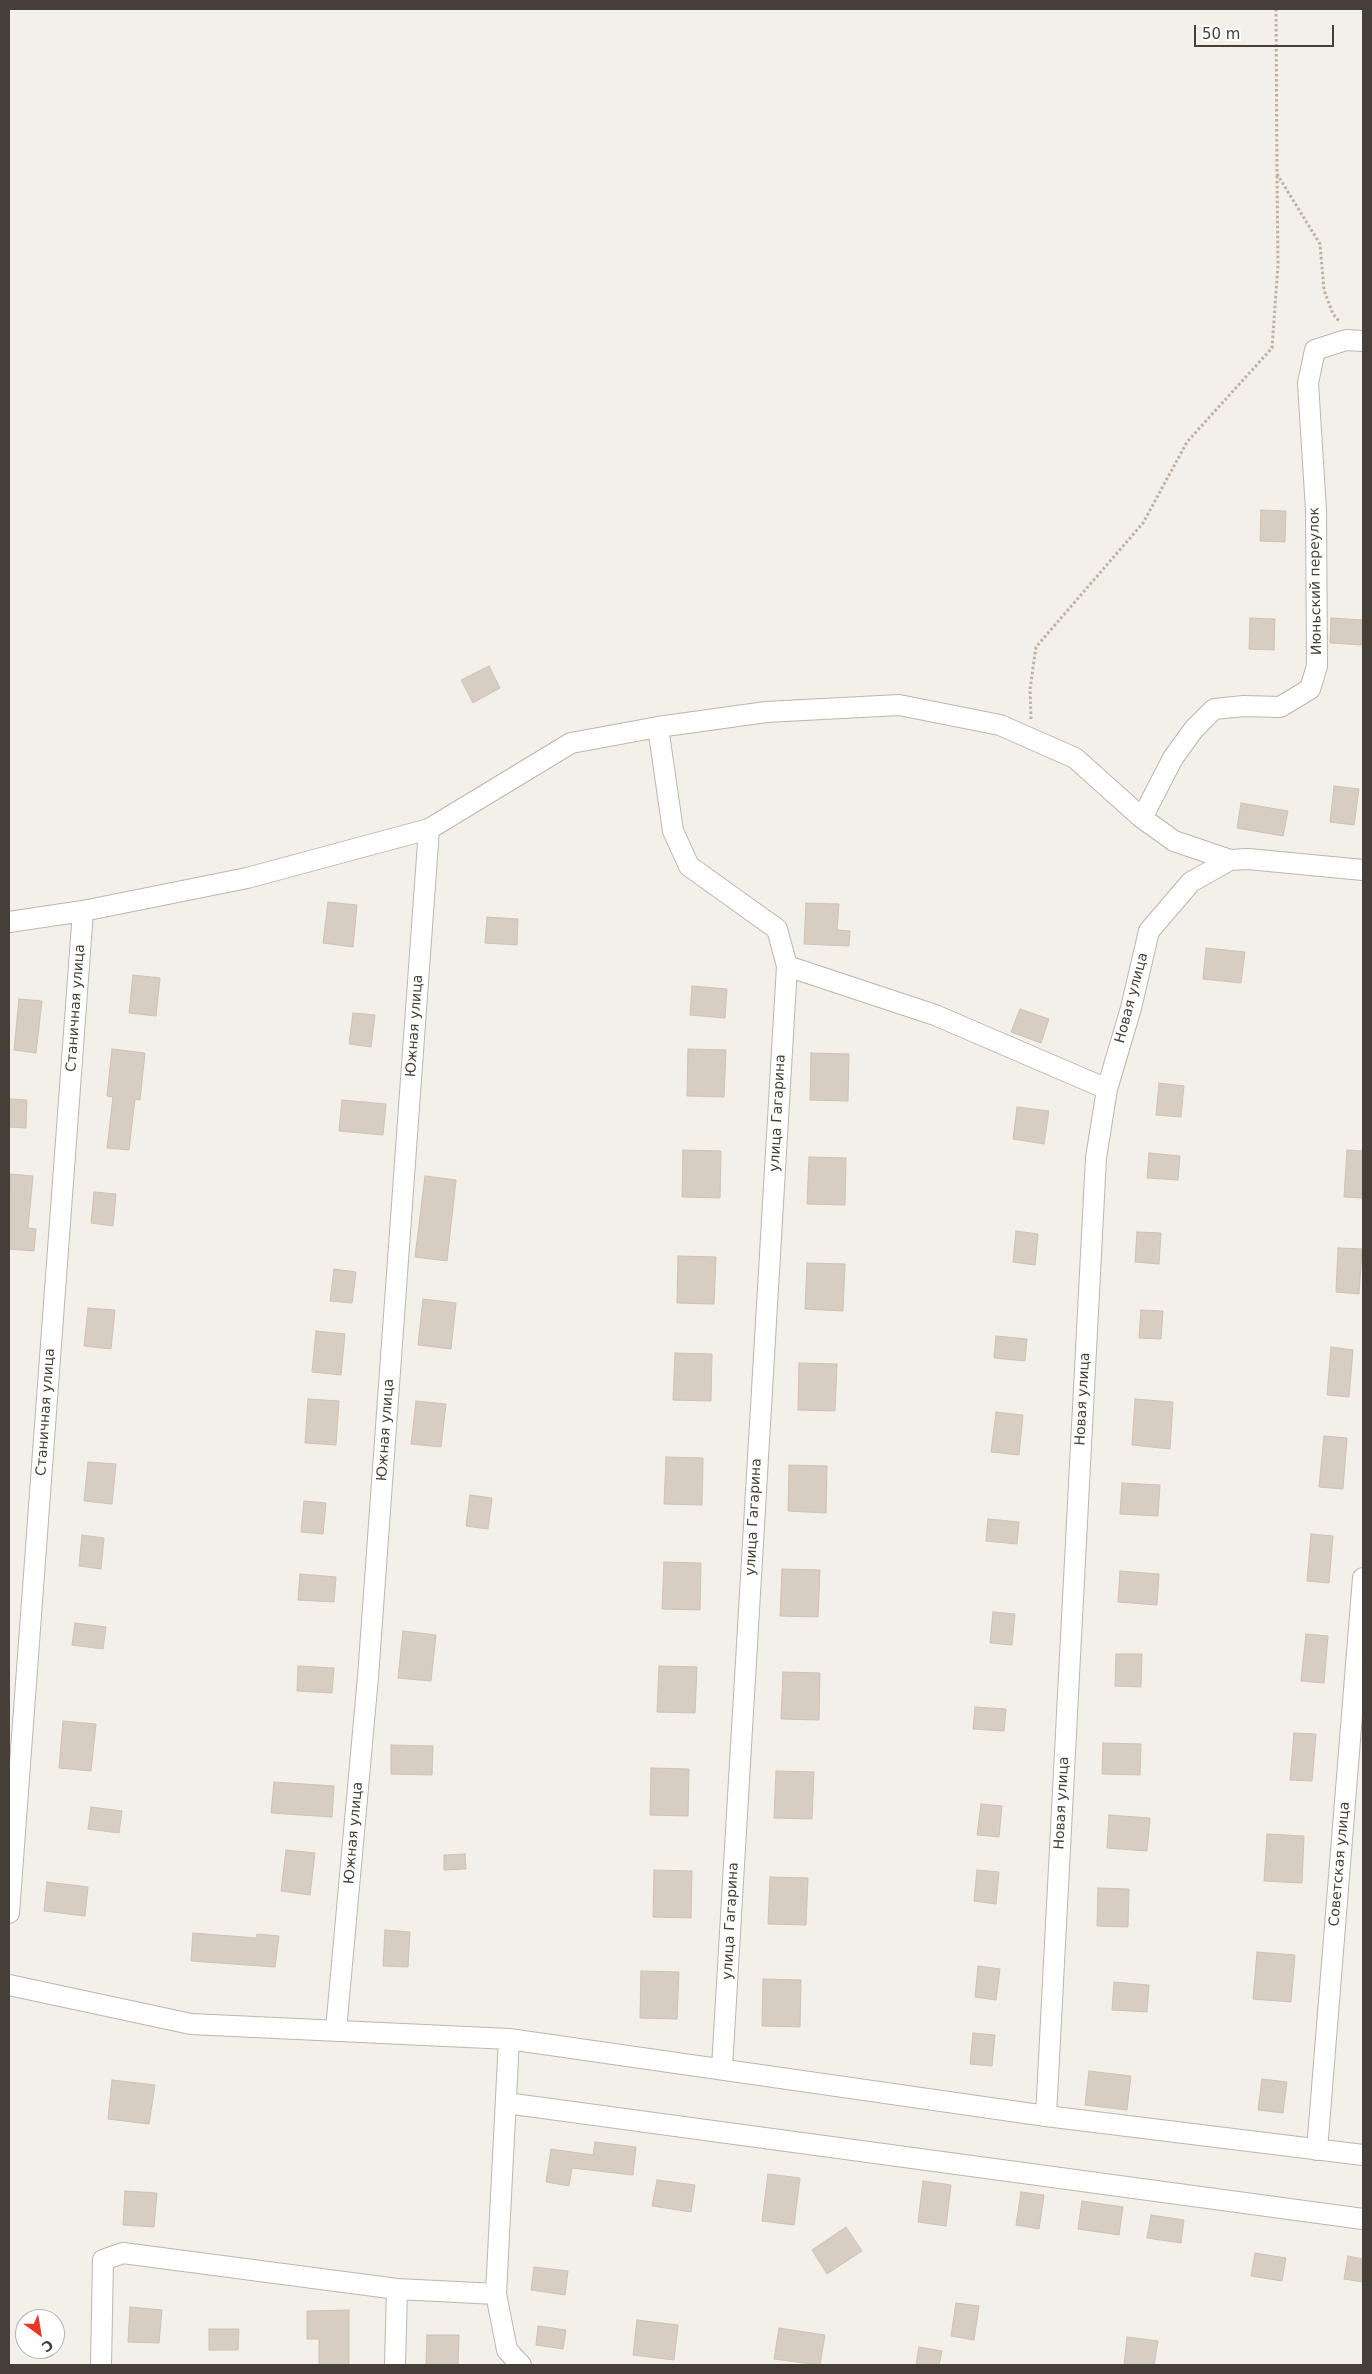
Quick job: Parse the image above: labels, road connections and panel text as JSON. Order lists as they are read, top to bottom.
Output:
{
  "streets": {
    "street": [
      "Июньский переулок",
      "Новая улица",
      "Станичная улица",
      "Южная улица",
      "улица Гагарина",
      "Советская улица"
    ]
  },
  "scale_bar": "50 m",
  "north": "bottom right"
}
